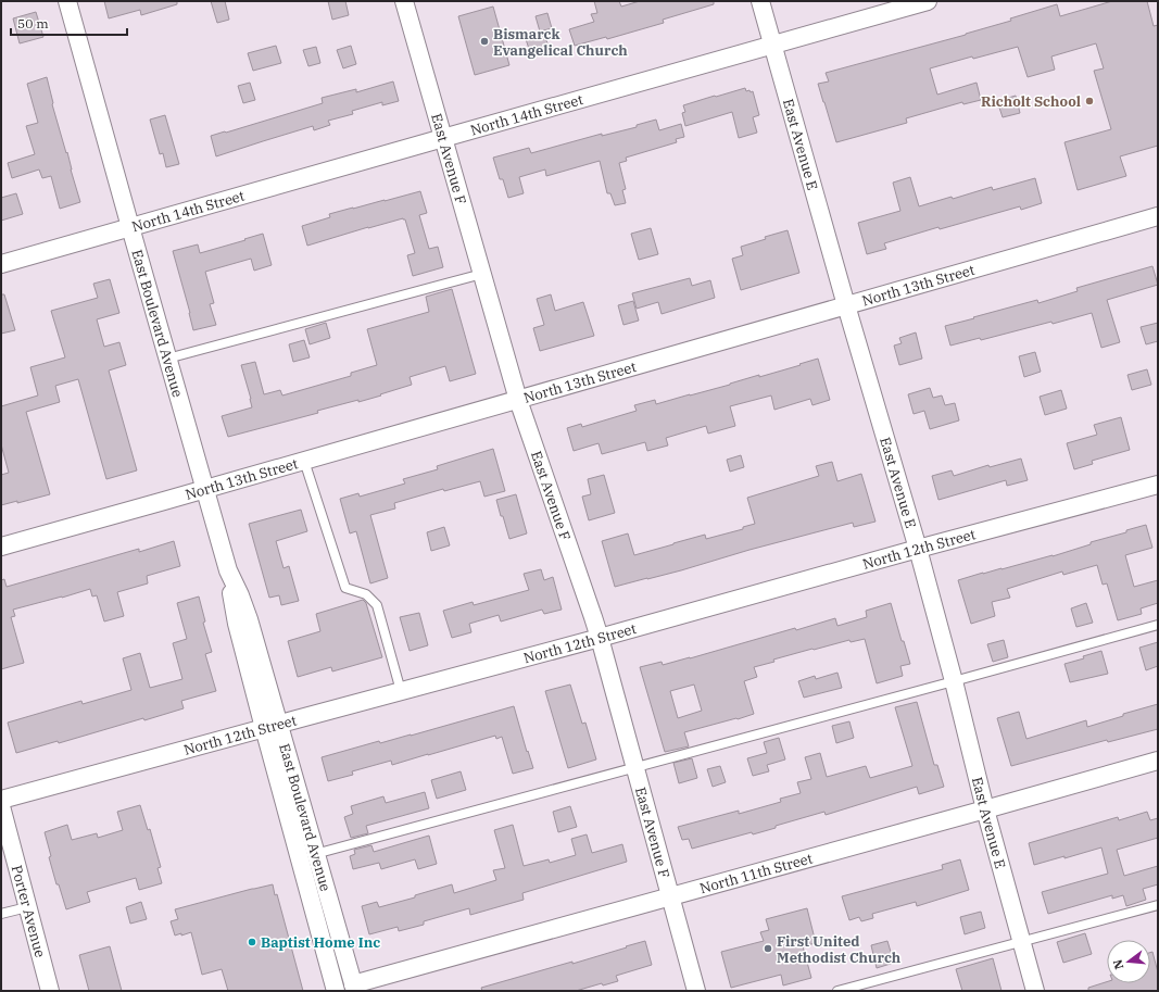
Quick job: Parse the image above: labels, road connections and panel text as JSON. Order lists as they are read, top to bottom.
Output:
{
  "streets": {
    "street": [
      "North 14th Street",
      "East Avenue E",
      "East Avenue F",
      "North 13th Street",
      "East Boulevard Avenue",
      "North 12th Street",
      "North 11th Street",
      "Porter Avenue"
    ]
  },
  "crossings": [
    ["North 14th Street", "East Avenue E"],
    ["North 14th Street", "East Avenue F"],
    ["North 14th Street", "East Boulevard Avenue"],
    ["East Avenue E", "North 13th Street"],
    ["East Avenue E", "North 12th Street"],
    ["East Avenue E", "North 11th Street"],
    ["East Avenue F", "North 13th Street"],
    ["East Avenue F", "North 12th Street"],
    ["East Avenue F", "North 11th Street"],
    ["North 13th Street", "East Boulevard Avenue"],
    ["East Boulevard Avenue", "North 12th Street"],
    ["East Boulevard Avenue", "North 11th Street"]
  ],
  "places": [
    "Bismarck Evangelical Church",
    "Richolt School",
    "Baptist Home Inc",
    "First United Methodist Church"
  ],
  "scale_bar": "50 m",
  "north": "left"
}
